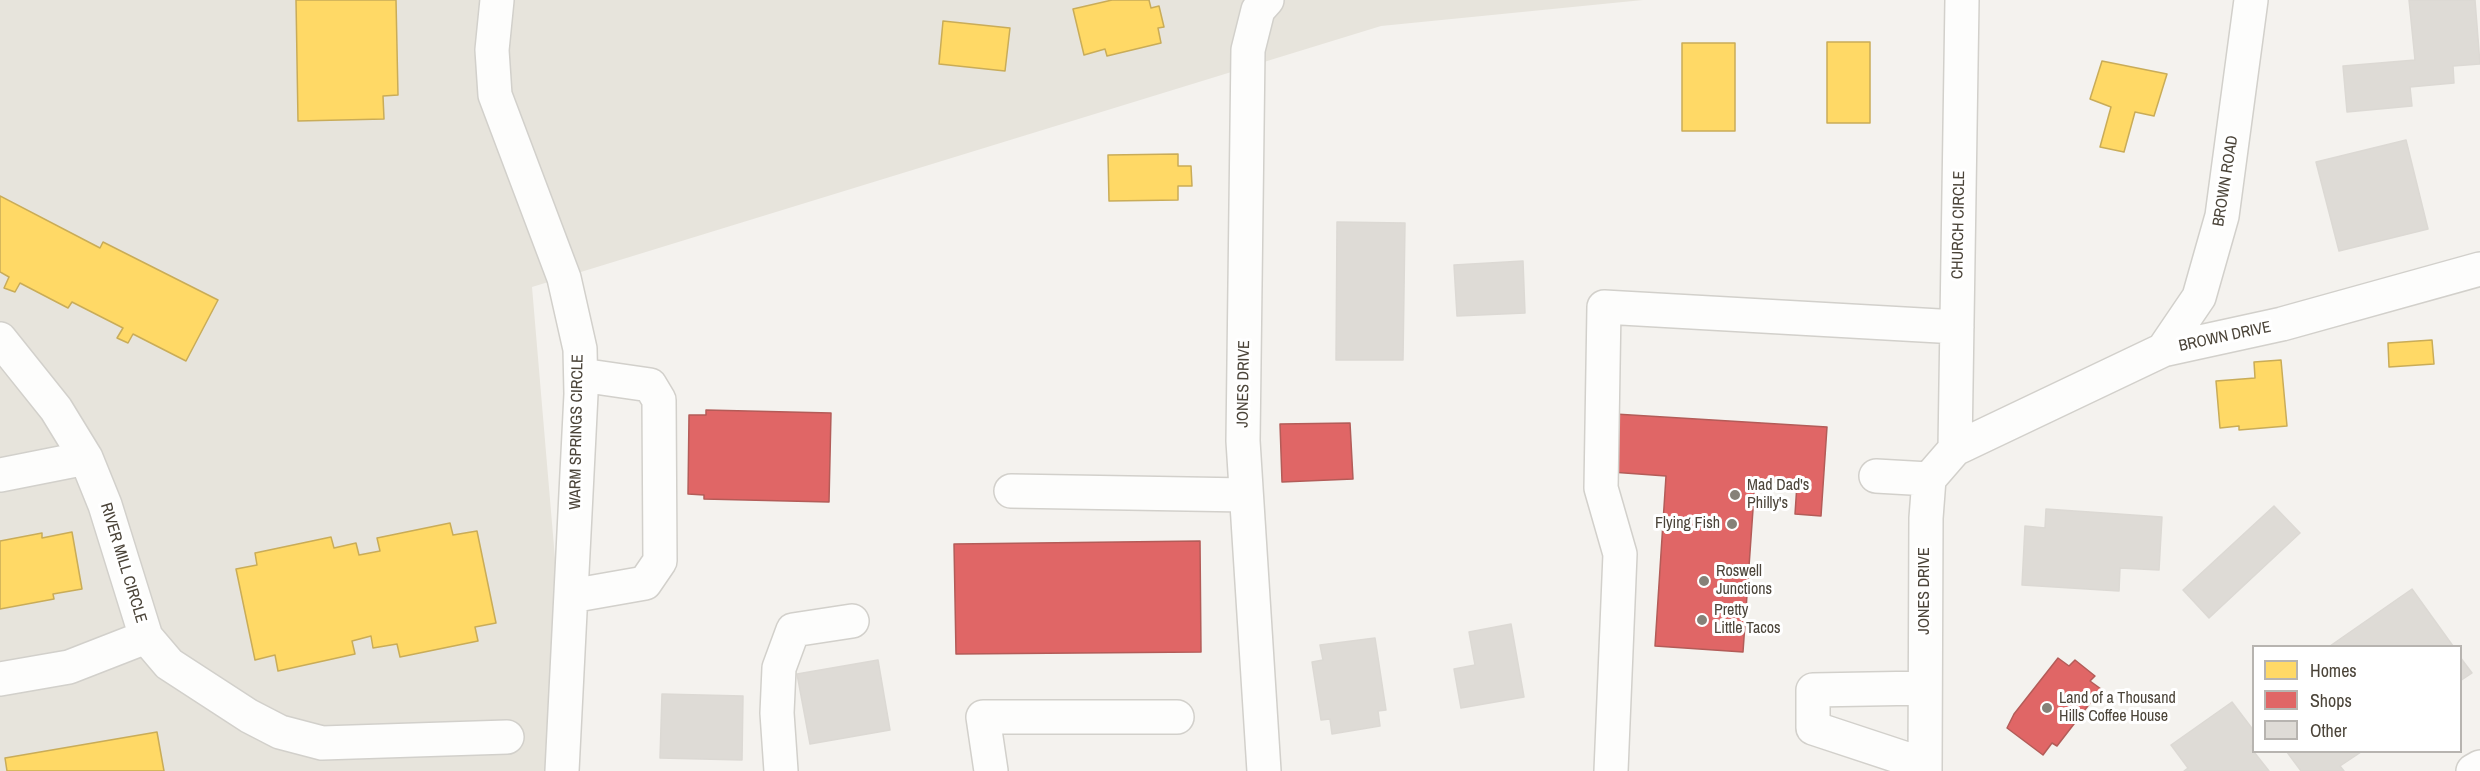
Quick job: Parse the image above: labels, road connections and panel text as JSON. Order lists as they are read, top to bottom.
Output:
{
  "streets": {
    "street": [
      "BROWN ROAD",
      "CHURCH CIRCLE",
      "BROWN DRIVE",
      "JONES DRIVE",
      "WARM SPRINGS CIRCLE",
      "RIVER MILL CIRCLE"
    ]
  },
  "crossings": [
    ["BROWN ROAD", "BROWN DRIVE"],
    ["CHURCH CIRCLE", "BROWN DRIVE"]
  ],
  "places": [
    "Mad Dad's Philly's",
    "Flying Fish",
    "Roswell Junctions",
    "Pretty Little Tacos",
    "Land of a Thousand Hills Coffee House"
  ],
  "legend": ["Homes", "Shops", "Other"]
}
